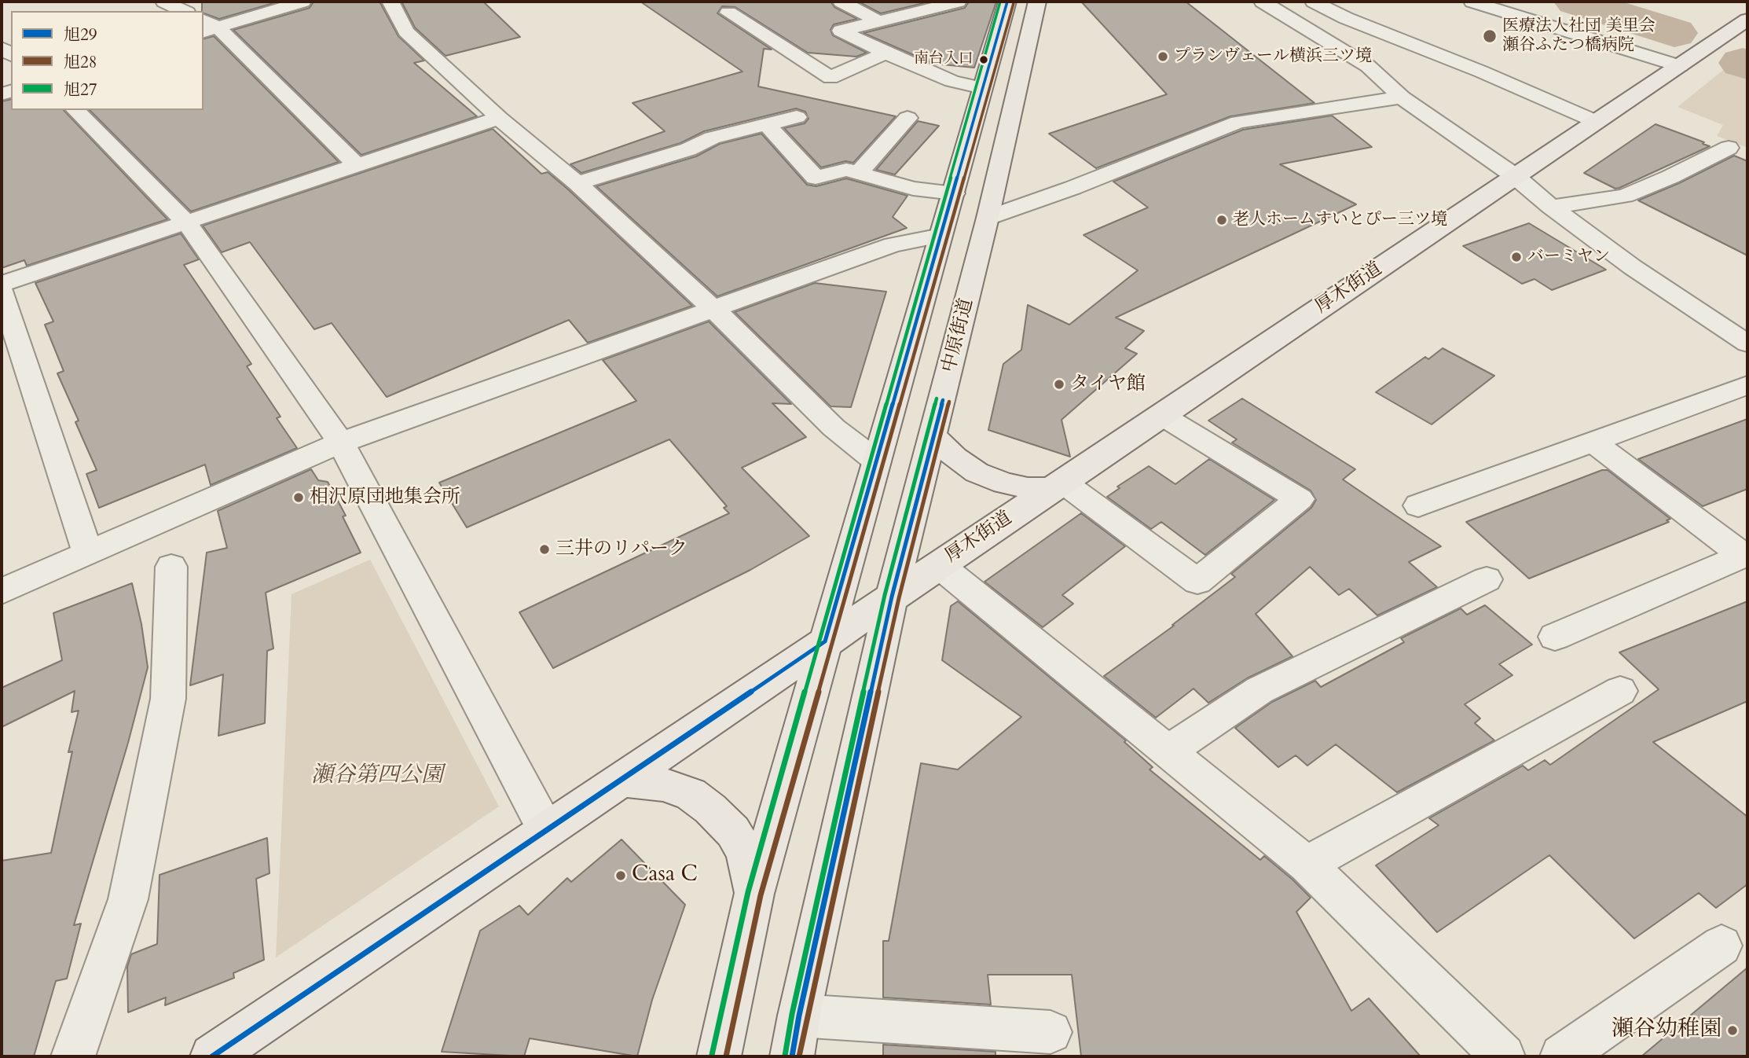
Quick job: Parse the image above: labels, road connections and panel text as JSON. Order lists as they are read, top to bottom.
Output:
{
  "streets": {
    "main road": ["厚木街道", "中原街道"]
  },
  "crossings": [
    ["厚木街道", "中原街道"]
  ],
  "parks": ["瀬谷第四公園"],
  "places": [
    "医療法人社団 美里会 瀬谷ふたつ橋病院",
    "プランヴェール横浜三ツ境",
    "南台入口",
    "老人ホームすいとぴー三ツ境",
    "バーミヤン",
    "タイヤ館",
    "相沢原団地集会所",
    "三井のリパーク",
    "Casa C",
    "瀬谷幼稚園"
  ],
  "lines": ["transit line 旭29", "transit line 旭27", "transit line 旭28"],
  "legend": ["旭29", "旭28", "旭27"]
}
